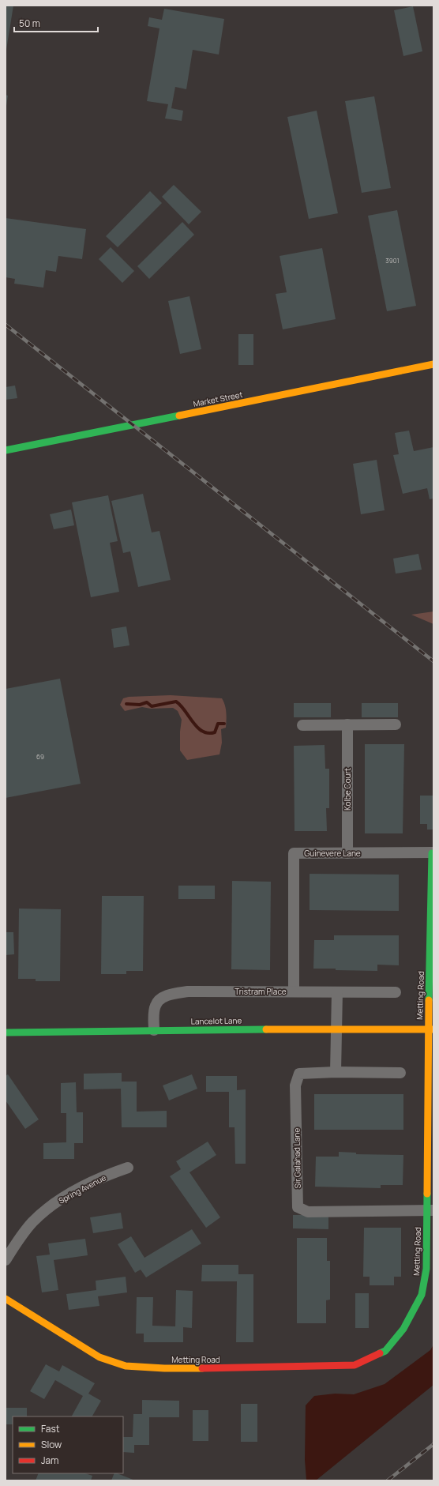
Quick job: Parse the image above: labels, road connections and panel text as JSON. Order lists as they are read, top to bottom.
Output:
{
  "streets": {
    "street": [
      "Market Street",
      "Kolbe Court",
      "Guinevere Lane",
      "Tristram Place",
      "Metting Road",
      "Lancelot Lane",
      "Sir Galahad Lane",
      "Spring Avenue"
    ]
  },
  "crossings": [
    ["Kolbe Court", "Guinevere Lane"],
    ["Guinevere Lane", "Tristram Place"],
    ["Guinevere Lane", "Metting Road"],
    ["Tristram Place", "Lancelot Lane"],
    ["Metting Road", "Lancelot Lane"],
    ["Metting Road", "Sir Galahad Lane"]
  ],
  "house_numbers": ["3901", "69"],
  "legend": ["Fast", "Slow", "Jam"],
  "scale_bar": "50 m"
}
